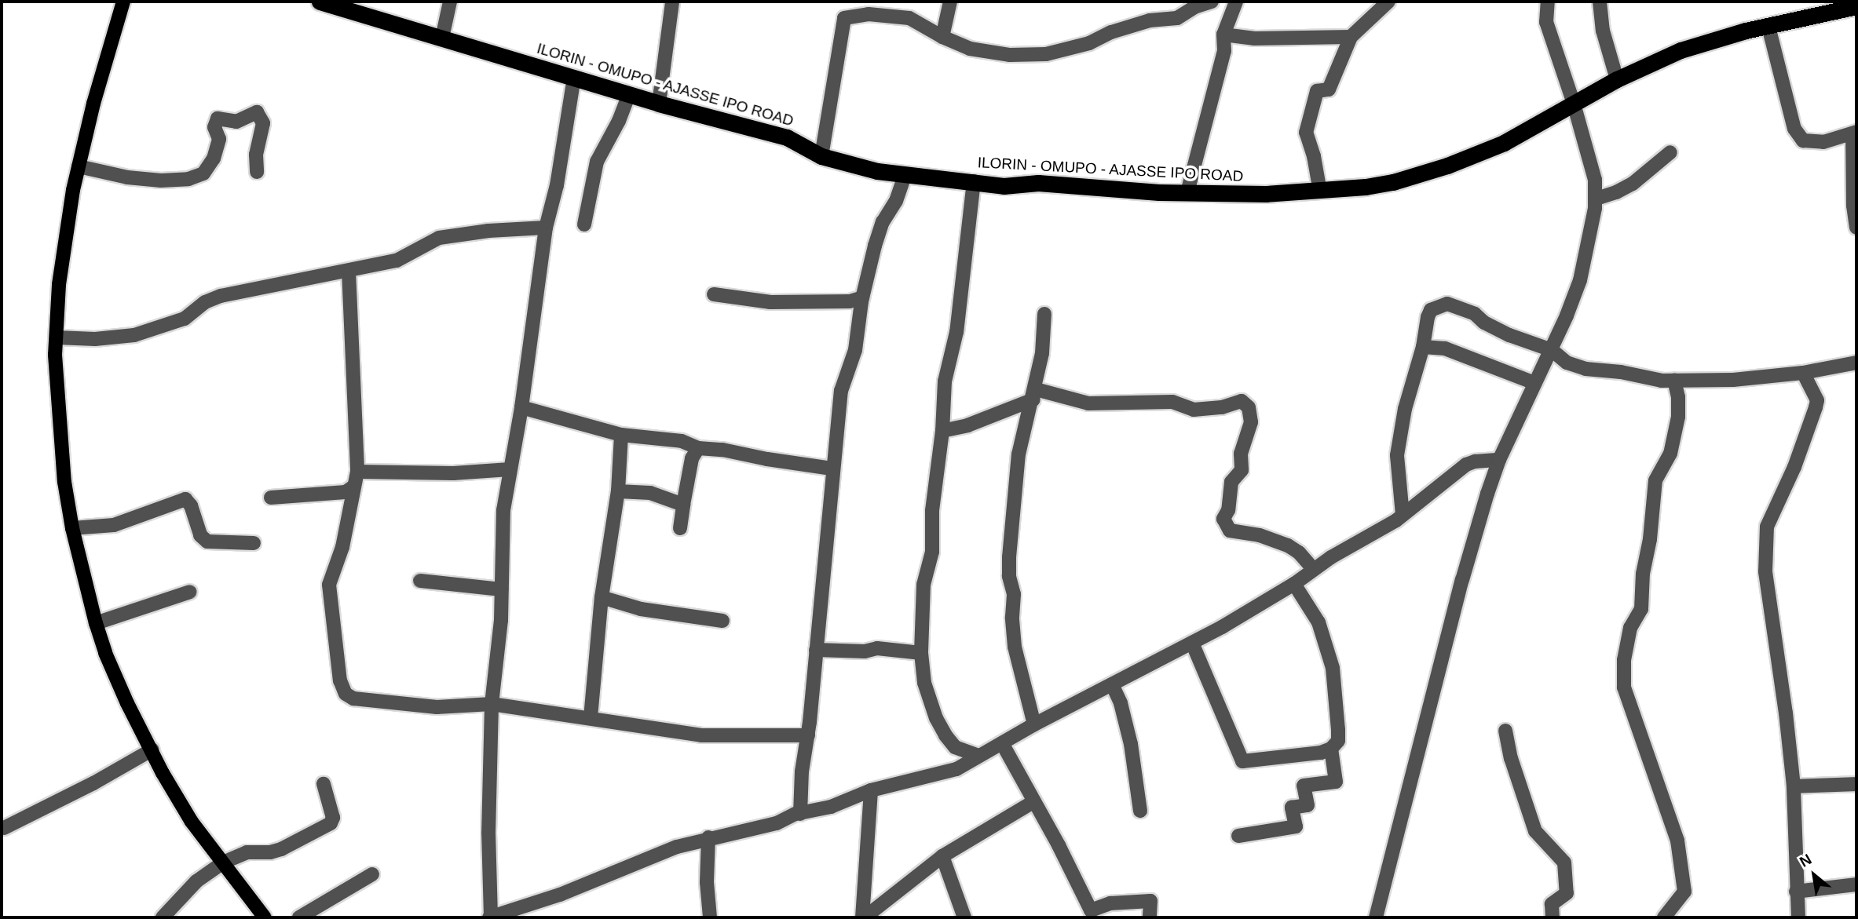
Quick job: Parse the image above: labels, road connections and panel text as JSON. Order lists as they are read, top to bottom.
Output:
{
  "streets": {
    "highway": ["ILORIN - OMUPO - AJASSE IPO ROAD"]
  },
  "north": "top left"
}
